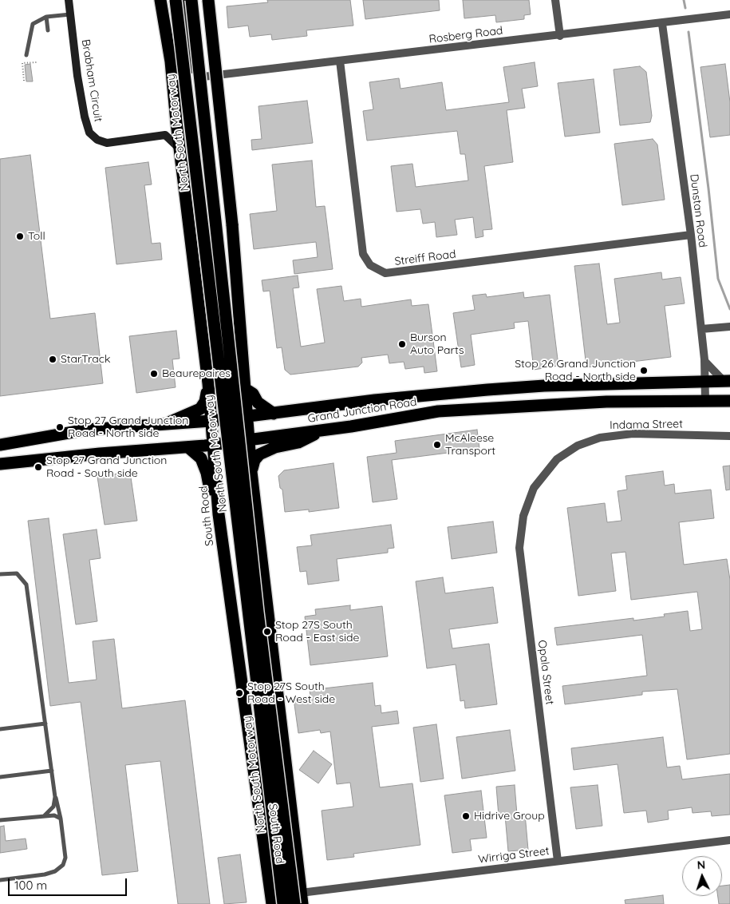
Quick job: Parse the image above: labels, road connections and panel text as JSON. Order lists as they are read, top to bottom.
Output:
{
  "streets": {
    "highway": ["North South Motorway", "Grand Junction Road", "South Road"],
    "street": [
      "Rosberg Road",
      "Brabham Circuit",
      "Dunstan Road",
      "Streiff Road",
      "Indama Street",
      "Opala Street",
      "Wirriga Street"
    ]
  },
  "crossings": [
    ["Rosberg Road", "Dunstan Road"],
    ["Rosberg Road", "Streiff Road"],
    ["Dunstan Road", "Streiff Road"],
    ["Dunstan Road", "Grand Junction Road"],
    ["Grand Junction Road", "South Road"],
    ["Indama Street", "Opala Street"],
    ["South Road", "Wirriga Street"],
    ["Opala Street", "Wirriga Street"]
  ],
  "places": [
    "Toll",
    "Burson Auto Parts",
    "StarTrack",
    "Stop 26 Grand Junction Road - North side",
    "Beaurepaires",
    "Stop 27 Grand Junction Road - North side",
    "McAleese Transport",
    "Stop 27 Grand Junction Road - South side",
    "Stop 27S South Road - East side",
    "Stop 27S South Road - West side",
    "Hidrive Group"
  ],
  "scale_bar": "100 m",
  "north": "top"
}
